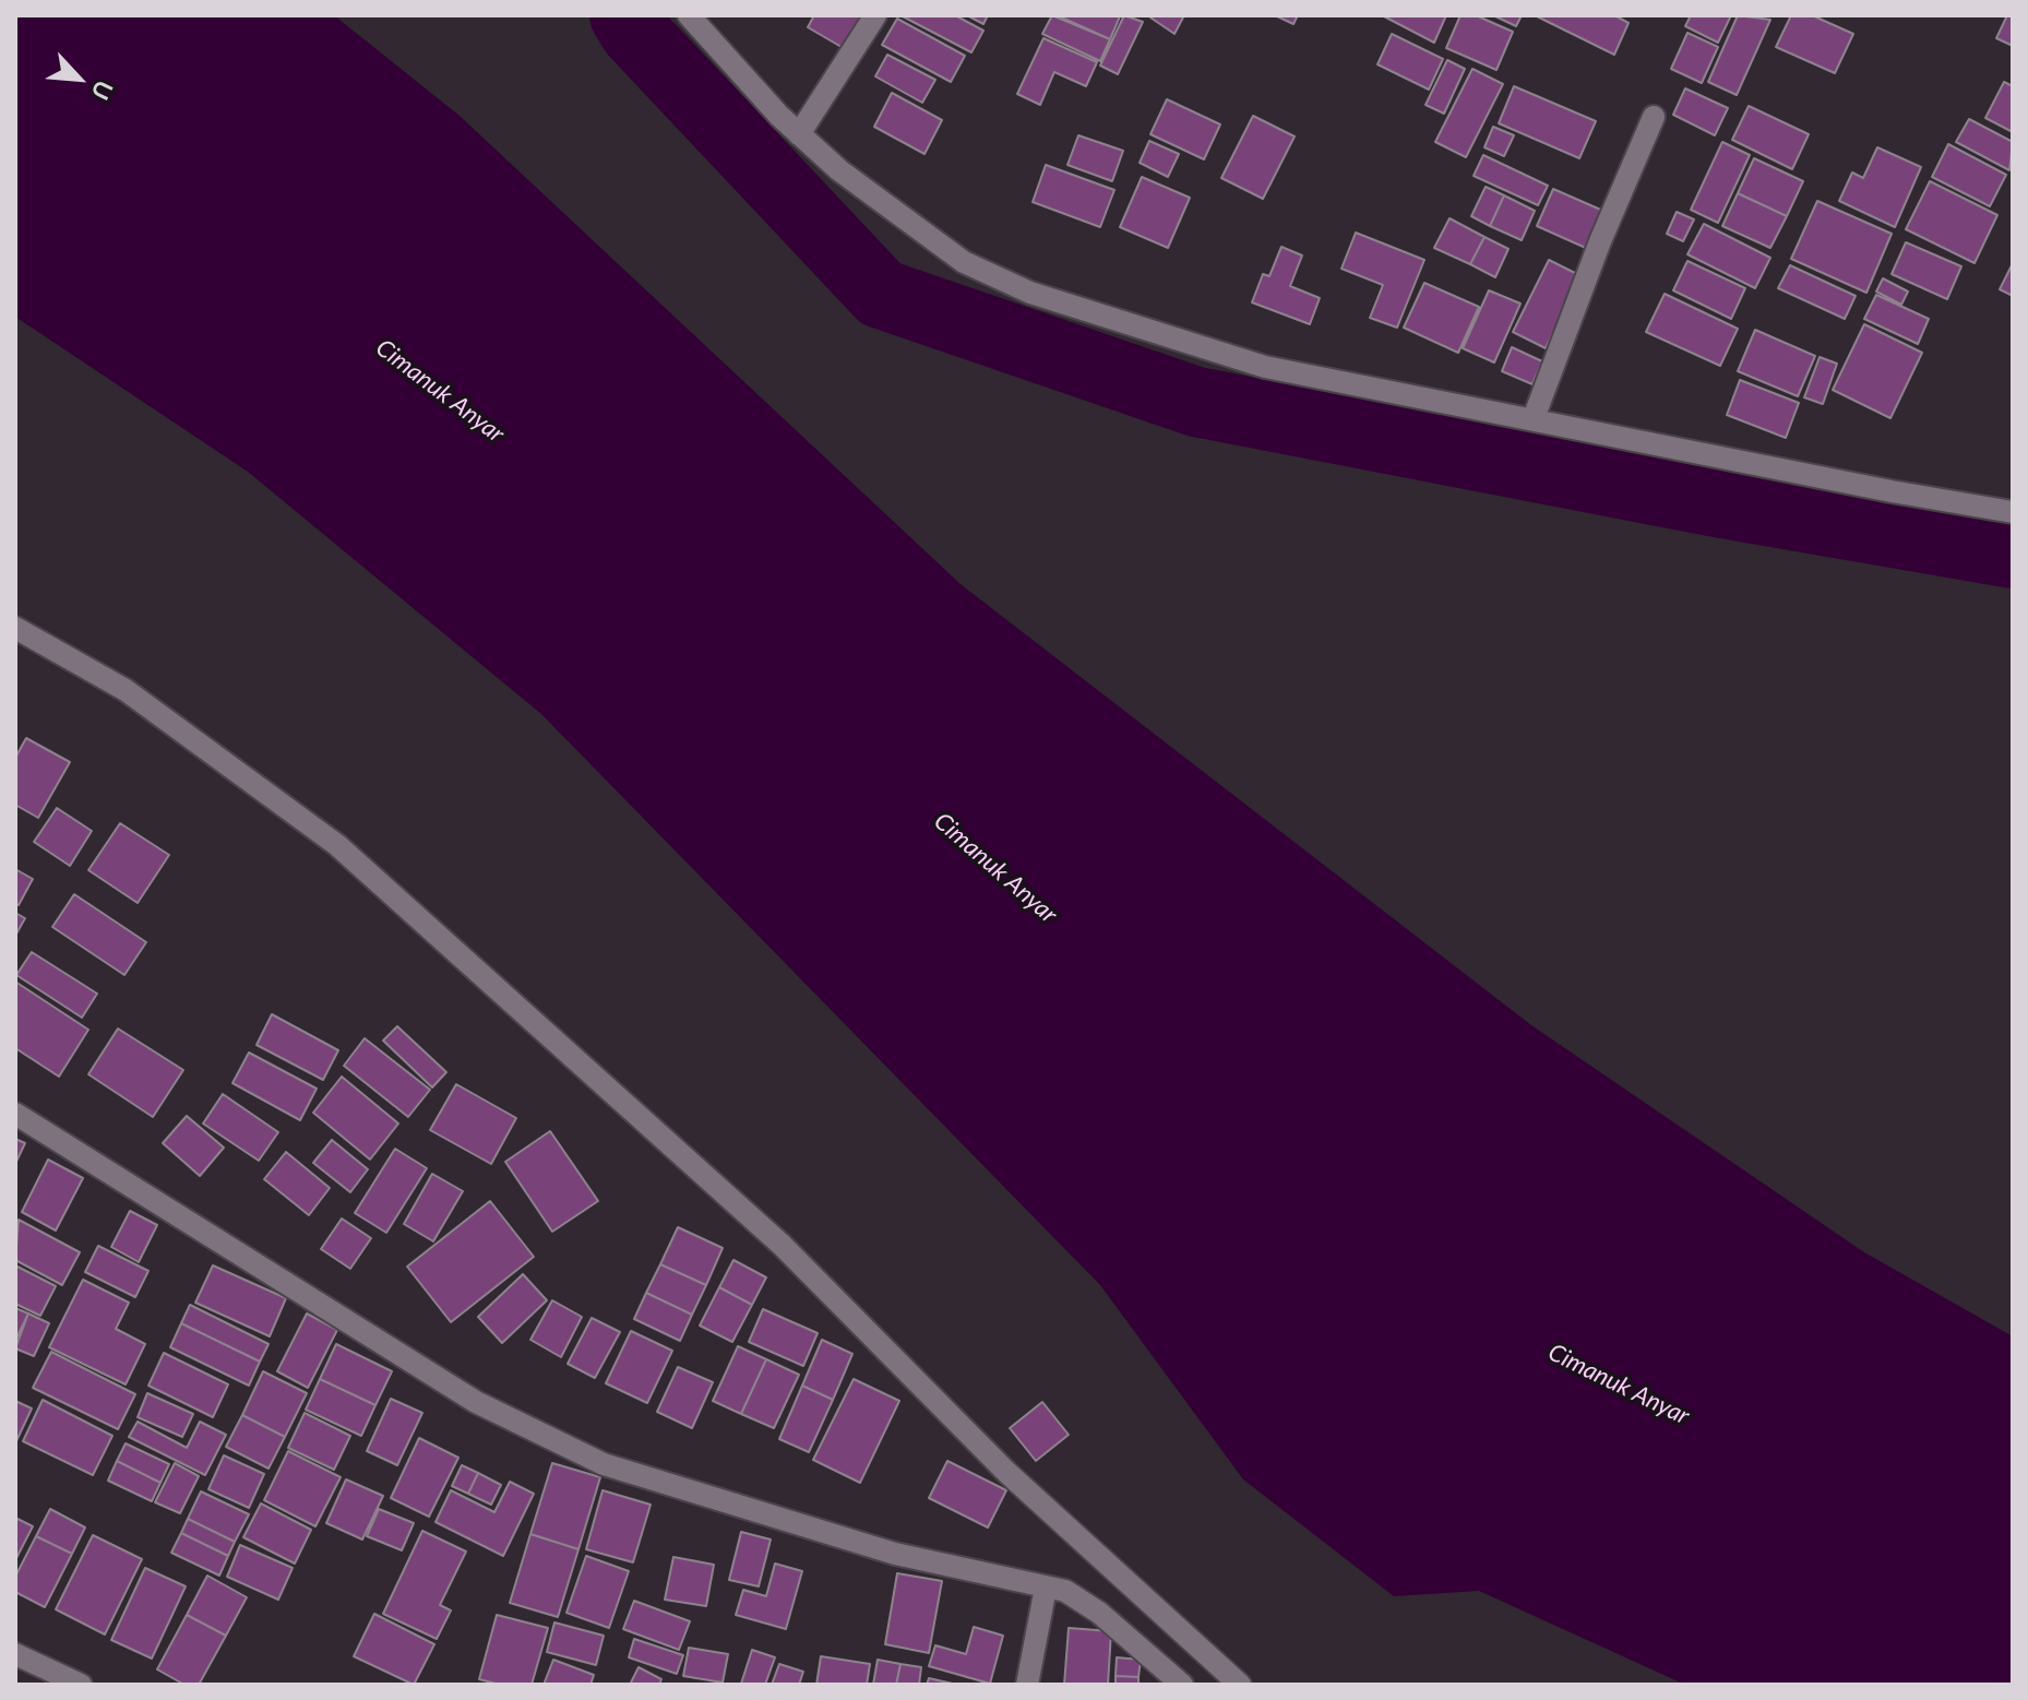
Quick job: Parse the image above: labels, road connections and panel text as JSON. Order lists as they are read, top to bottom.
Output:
{
  "water": ["Cimanuk Anyar"],
  "north": "bottom right"
}
